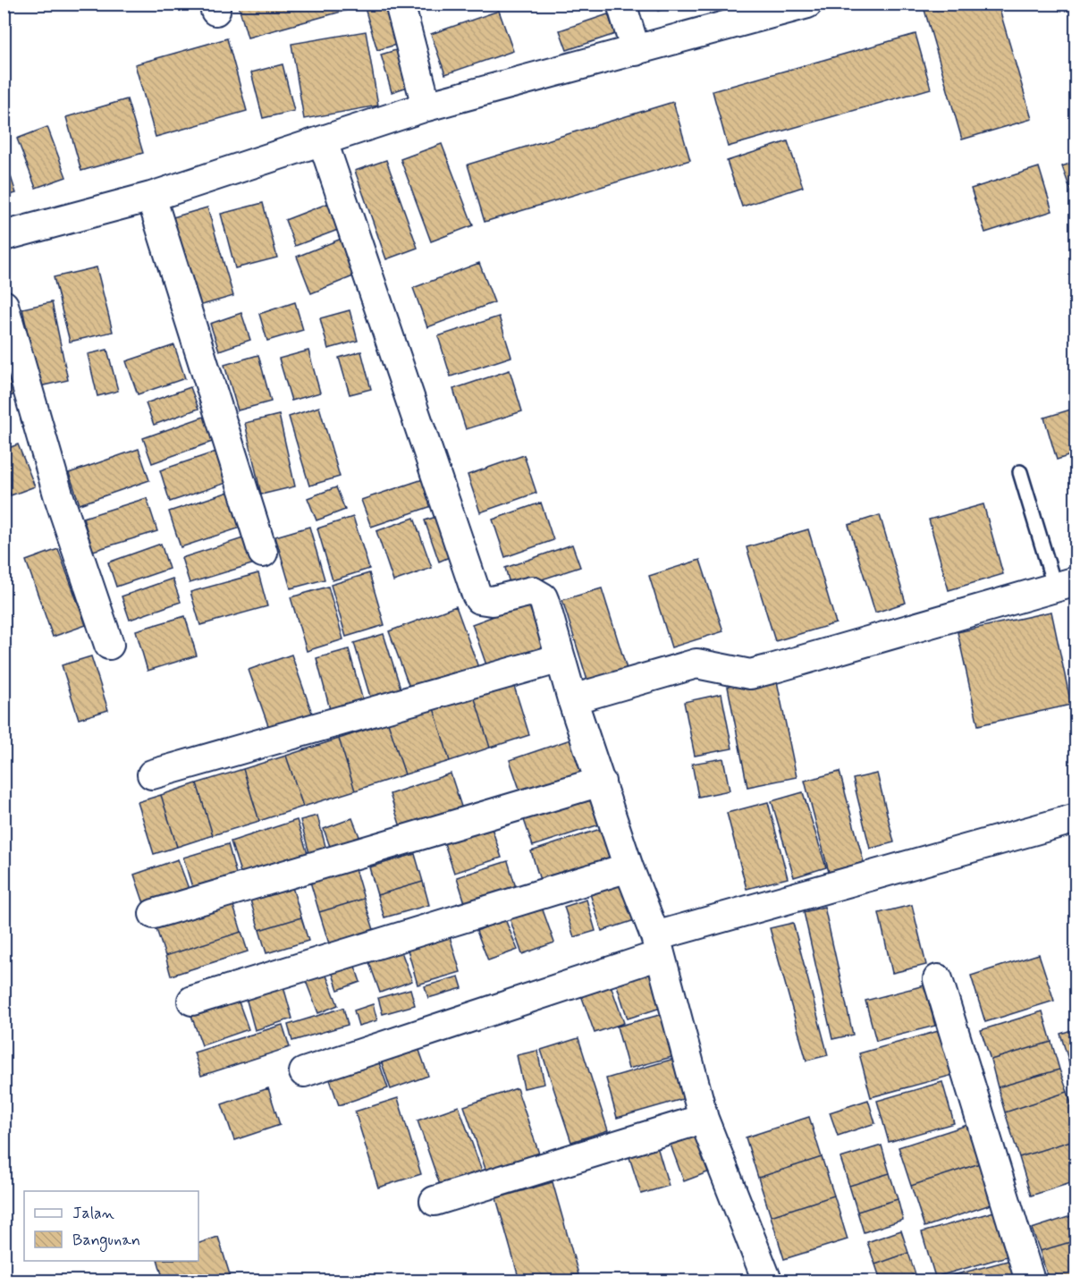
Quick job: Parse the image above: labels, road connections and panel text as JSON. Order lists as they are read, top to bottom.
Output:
{
  "legend": ["Jalan", "Bangunan"]
}
